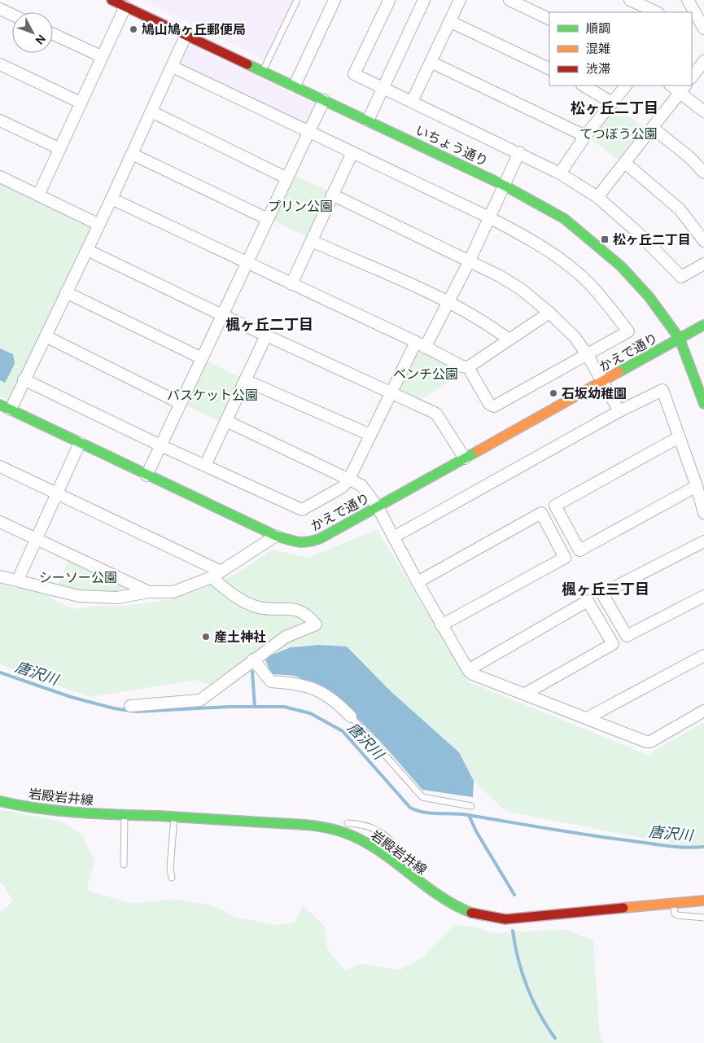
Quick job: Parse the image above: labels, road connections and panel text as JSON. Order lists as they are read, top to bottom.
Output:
{
  "streets": {
    "street": ["いちょう通り", "かえで通り", "岩殿岩井線"]
  },
  "crossings": [
    ["いちょう通り", "かえで通り"]
  ],
  "districts": ["松ヶ丘二丁目", "楓ヶ丘二丁目", "楓ヶ丘三丁目"],
  "water": ["唐沢川"],
  "parks": [
    "てつぼう公園",
    "プリン公園",
    "ベンチ公園",
    "バスケット公園",
    "シーソー公園"
  ],
  "places": {
    "other": ["鳩山鳩ヶ丘郵便局", "石坂幼稚園", "産土神社"],
    "transit": ["松ヶ丘二丁目"]
  },
  "legend": ["順調", "混雑", "渋滞"],
  "north": "bottom right"
}
